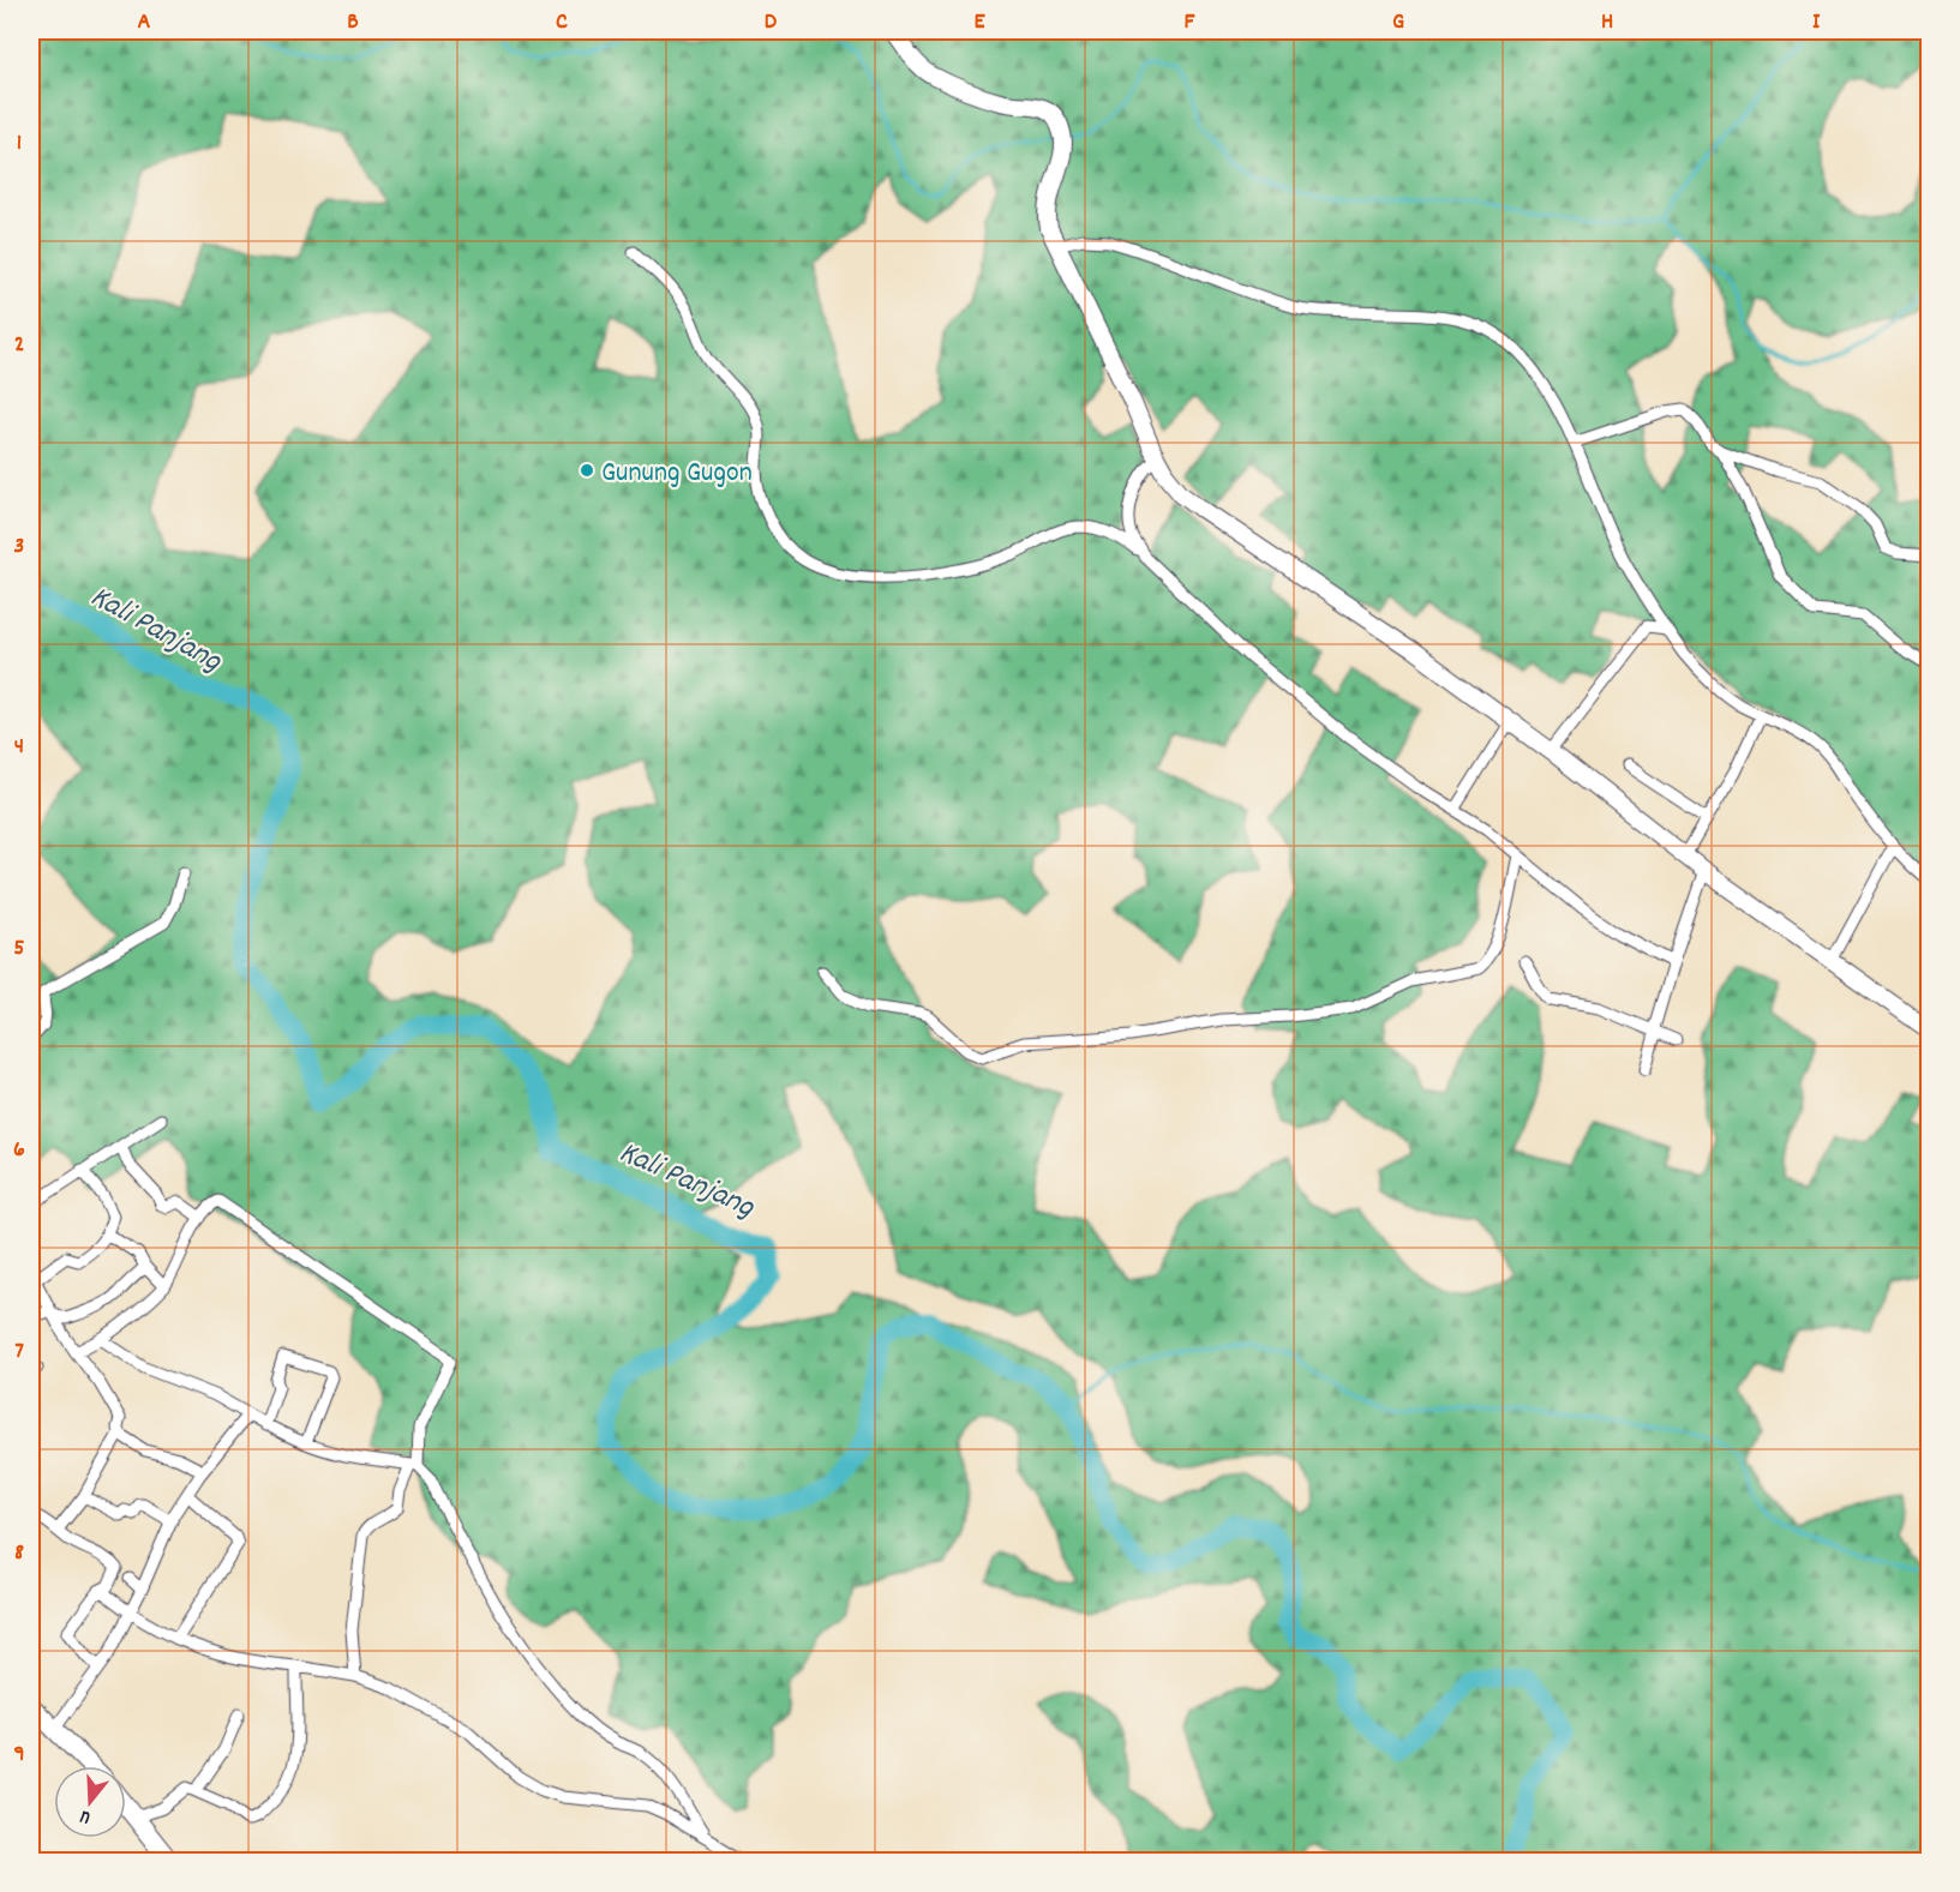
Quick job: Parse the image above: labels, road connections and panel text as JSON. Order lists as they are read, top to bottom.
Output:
{
  "water": ["Kali Panjang"],
  "places": ["Gunung Gugon"],
  "north": "bottom",
  "grid": {
    "columns": [
      "A",
      "B",
      "C",
      "D",
      "E",
      "F",
      "G",
      "H",
      "I"
    ],
    "rows": [
      "1",
      "2",
      "3",
      "4",
      "5",
      "6",
      "7",
      "8",
      "9"
    ]
  }
}
